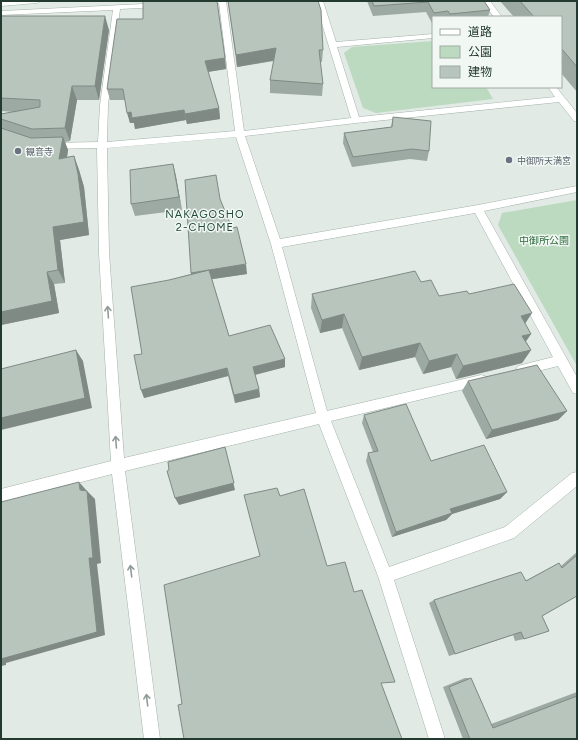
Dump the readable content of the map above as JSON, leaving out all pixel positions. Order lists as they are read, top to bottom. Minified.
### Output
{"districts":["NAKAGOSHO 2-CHOME"],"parks":["中御所公園"],"places":["観音寺","中御所天満宮"],"legend":["道路","公園","建物"]}
